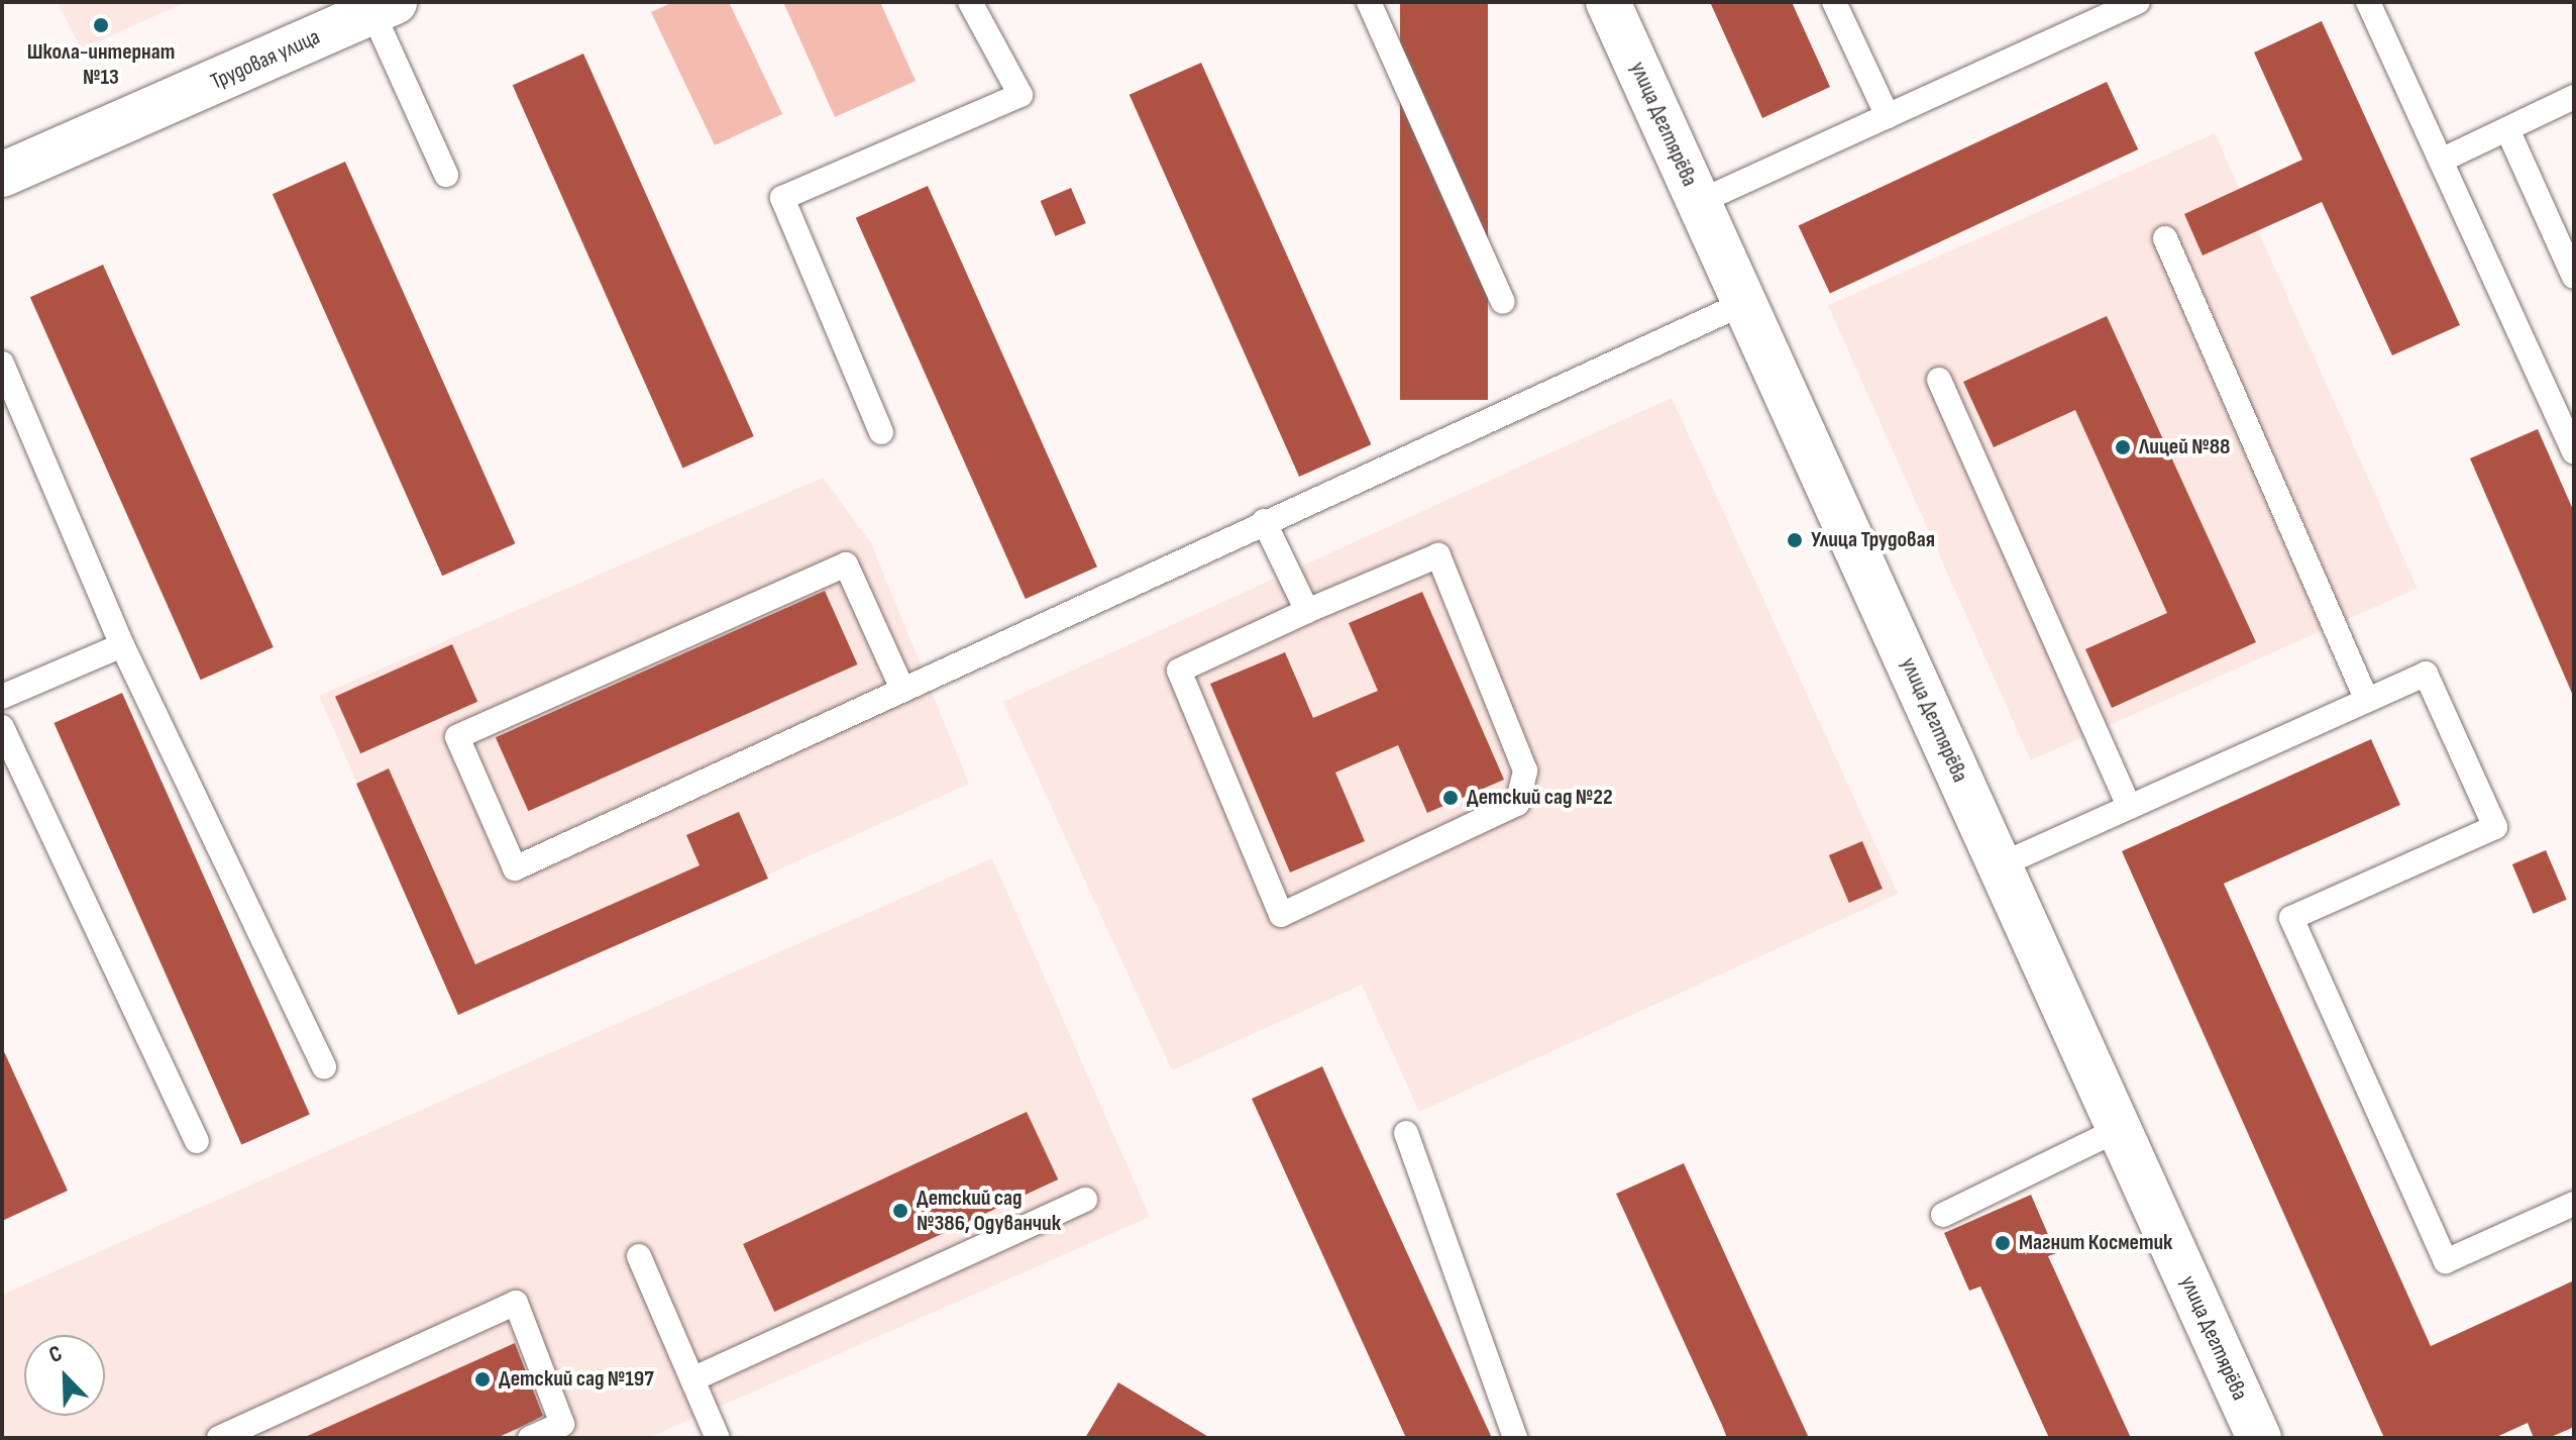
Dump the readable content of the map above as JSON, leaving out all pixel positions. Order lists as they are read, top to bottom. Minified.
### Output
{"streets":{"street":["Трудовая улица","улица Дегтярёва"]},"places":["Школа-интернат №13","Лицей №88","Улица Трудовая","Детский сад №22","Детский сад №386, Одуванчик","Магнит Косметик","Детский сад №197"],"north":"top left"}
